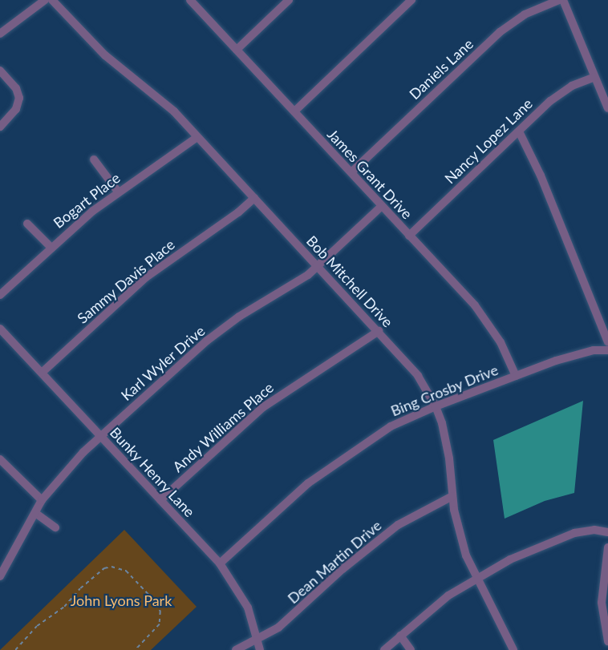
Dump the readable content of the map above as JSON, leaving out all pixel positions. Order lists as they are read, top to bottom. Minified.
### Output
{"streets":{"street":["Daniels Lane","Nancy Lopez Lane","James Grant Drive","Bogart Place","Sammy Davis Place","Bob Mitchell Drive","Karl Wyler Drive","Bing Crosby Drive","Andy Williams Place","Bunky Henry Lane","Dean Martin Drive"]},"crossings":[["Daniels Lane","James Grant Drive"],["Nancy Lopez Lane","James Grant Drive"],["James Grant Drive","Karl Wyler Drive"],["James Grant Drive","Bing Crosby Drive"],["Bogart Place","Bob Mitchell Drive"],["Sammy Davis Place","Bob Mitchell Drive"],["Sammy Davis Place","Bunky Henry Lane"],["Bob Mitchell Drive","Karl Wyler Drive"],["Bob Mitchell Drive","Bing Crosby Drive"],["Bob Mitchell Drive","Andy Williams Place"],["Bob Mitchell Drive","Dean Martin Drive"],["Karl Wyler Drive","Bunky Henry Lane"],["Bing Crosby Drive","Bunky Henry Lane"],["Andy Williams Place","Bunky Henry Lane"],["Bunky Henry Lane","Dean Martin Drive"]],"parks":["John Lyons Park"]}
